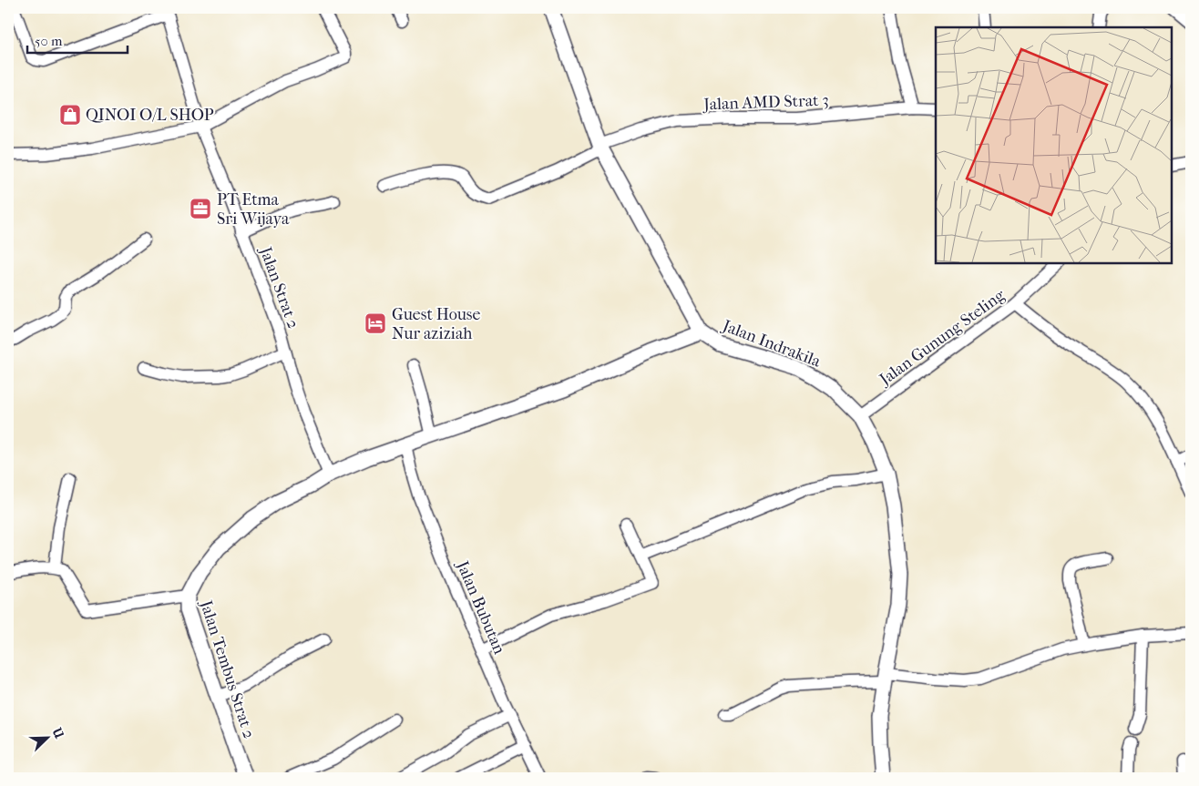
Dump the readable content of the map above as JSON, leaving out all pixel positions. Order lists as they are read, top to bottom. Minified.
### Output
{"streets":{"street":["Jalan AMD Strat 3","Jalan Strat 2","Jalan Gunung Steling","Jalan Indrakila","Jalan Bubutan","Jalan Tembus Strat 2"]},"crossings":[["Jalan AMD Strat 3","Jalan Indrakila"],["Jalan Strat 2","Jalan Tembus Strat 2"],["Jalan Gunung Steling","Jalan Indrakila"],["Jalan Indrakila","Jalan Tembus Strat 2"],["Jalan Bubutan","Jalan Tembus Strat 2"]],"places":{"shop":["QINOI O/L SHOP"],"office":["PT Etma Sri Wijaya"],"hotel":["Guest House Nur aziziah"]},"scale_bar":"50 m","north":"top right"}
